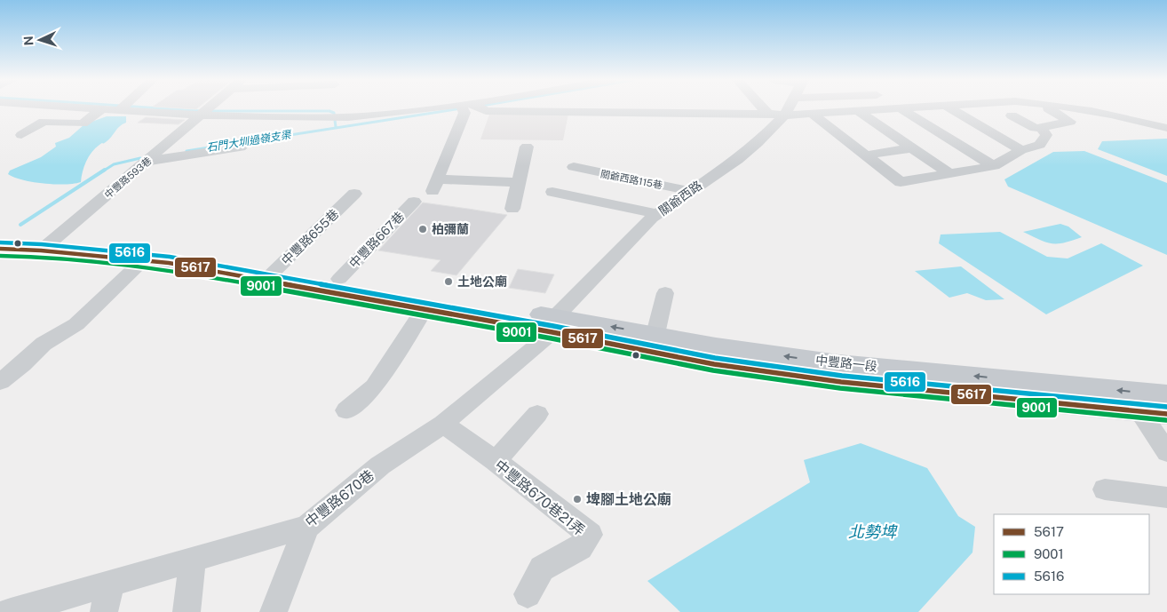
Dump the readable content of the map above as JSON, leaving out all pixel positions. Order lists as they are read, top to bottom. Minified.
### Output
{"streets":{"main road":["中豐路一段"],"street":["中豐路593巷","關爺西路115巷","關爺西路","中豐路655巷","中豐路667巷","中豐路670巷21弄","中豐路670巷"]},"crossings":[["關爺西路115巷","關爺西路"],["關爺西路","中豐路一段"],["關爺西路","中豐路670巷"],["中豐路一段","中豐路670巷"],["中豐路670巷21弄","中豐路670巷"]],"water":["石門大圳過嶺支渠","北勢埤"],"places":["柏彌蘭","土地公廟","埤腳土地公廟"],"lines":["transit line 5616","transit line 5617","transit line 9001"],"legend":["5617","9001","5616"],"north":"left"}
